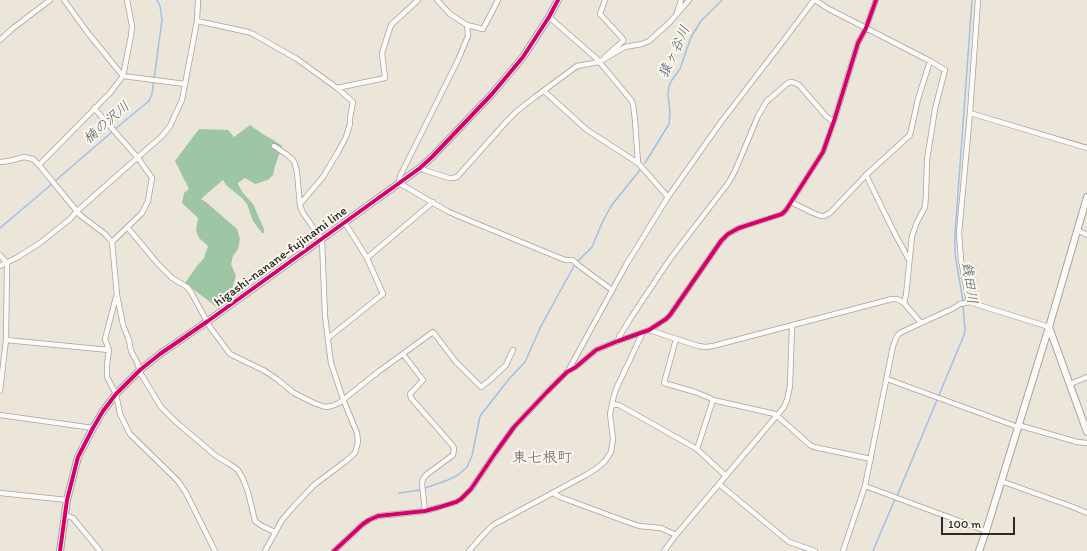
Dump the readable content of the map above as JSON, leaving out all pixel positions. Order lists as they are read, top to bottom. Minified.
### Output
{"streets":{"main road":["higashi-nanane-fujinami line"]},"districts":["東七根町"],"water":["猿ヶ谷川","楠の沢川","銭田川"],"scale_bar":"100 m"}
